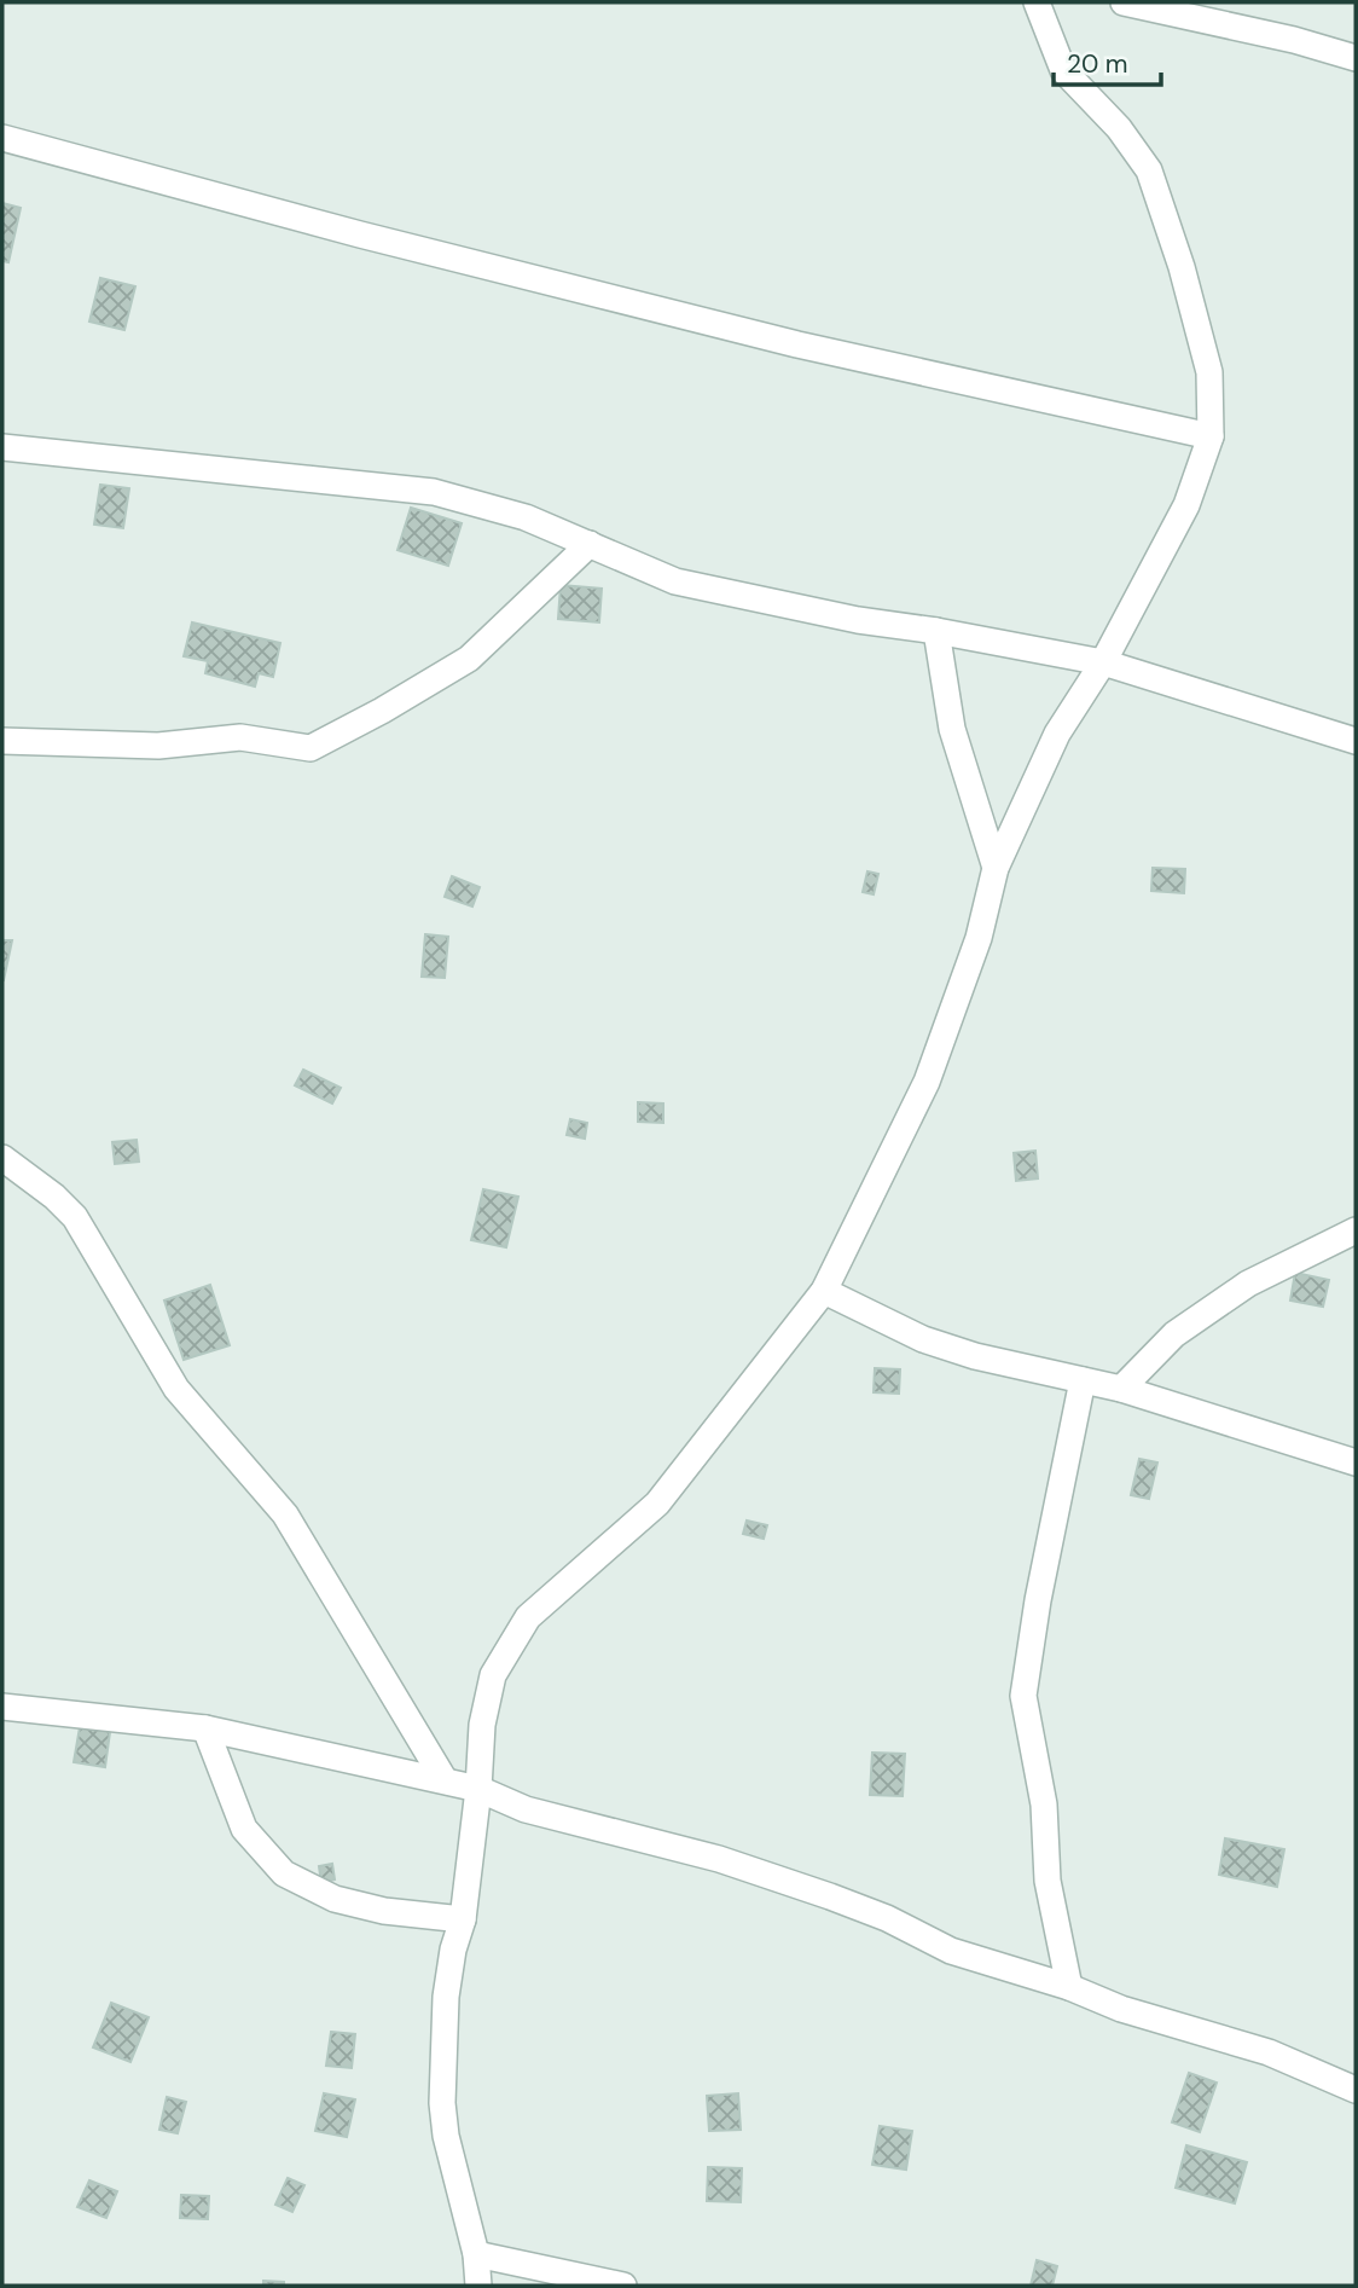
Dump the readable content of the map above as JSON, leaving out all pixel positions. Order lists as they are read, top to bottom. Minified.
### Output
{"scale_bar":"20 m"}
